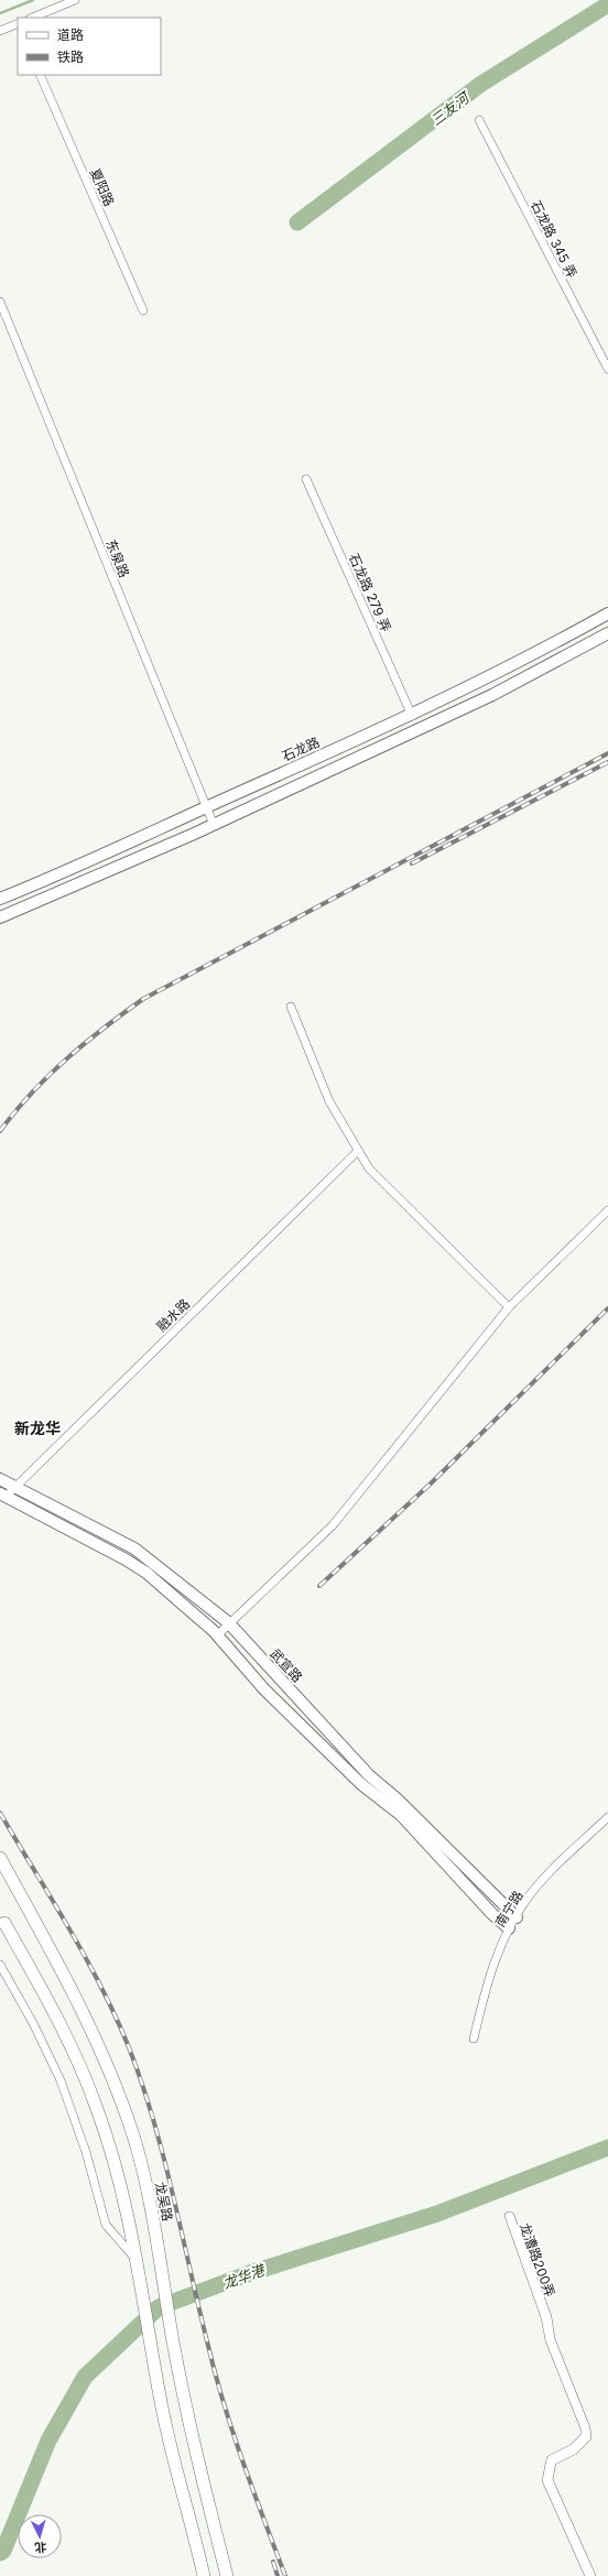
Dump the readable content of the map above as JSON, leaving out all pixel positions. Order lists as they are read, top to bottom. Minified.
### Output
{"streets":{"main road":["龙吴路"],"street":["夏阳路","石龙路 345 弄","东泉路","石龙路 279 弄","石龙路","融水路","武宣路","南宁路","龙漕路200弄"]},"crossings":[["东泉路","石龙路"],["石龙路 279 弄","石龙路"],["融水路","武宣路"],["武宣路","南宁路"]],"districts":["新龙华"],"water":["三友河","龙华港"],"legend":["道路","铁路"],"north":"bottom"}
